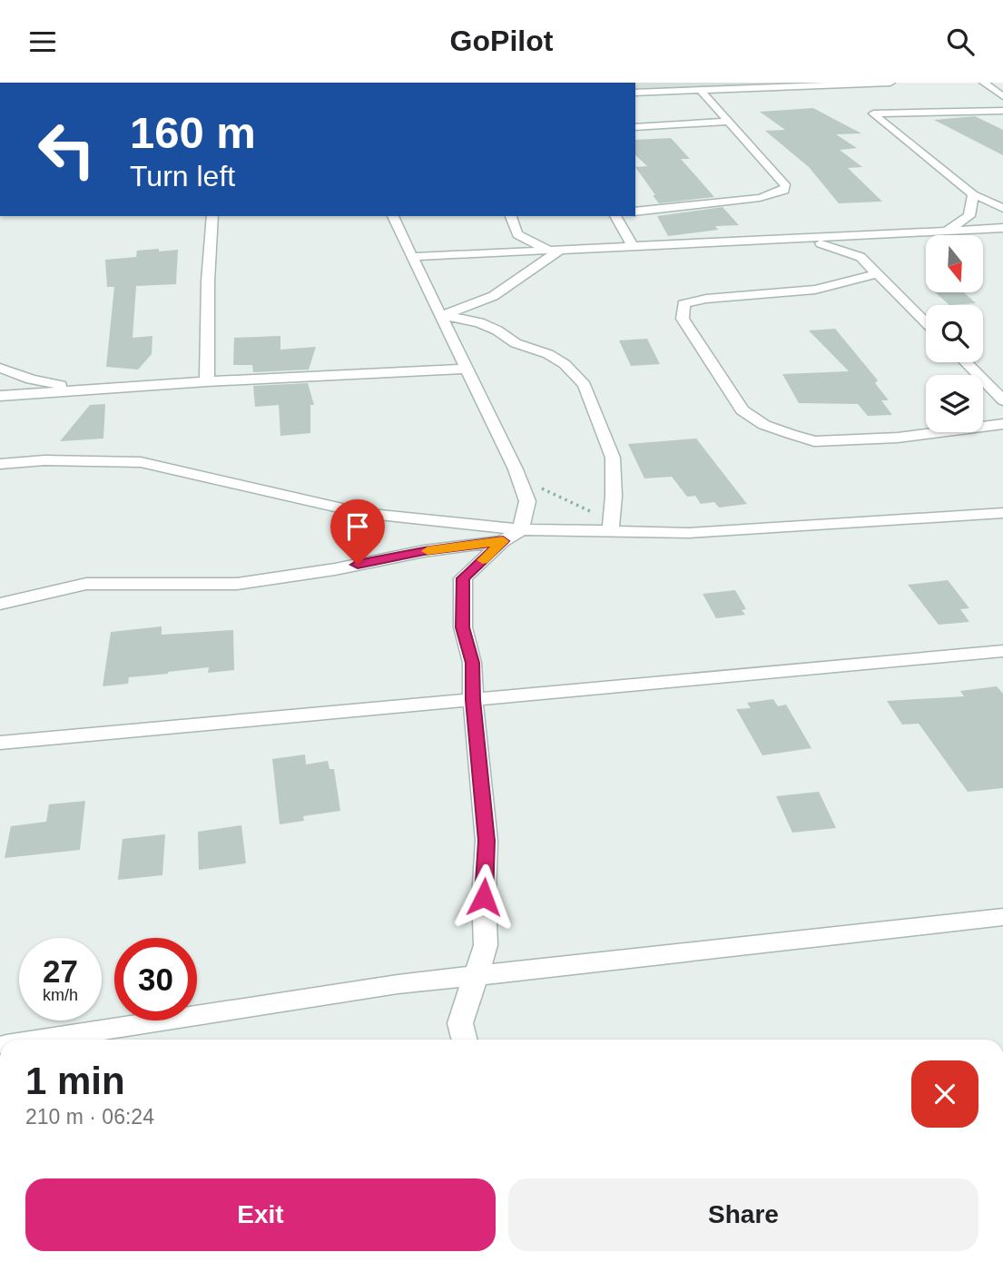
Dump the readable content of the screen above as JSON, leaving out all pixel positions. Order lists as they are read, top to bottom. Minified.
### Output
{"north":"bottom","page":{"header":"GoPilot","turn":["160 m","Turn left"],"speed":"27 km/h","limit":"30","heading":["1 min","210 m · 06:24"],"buttons":["Exit","Share"]}}
